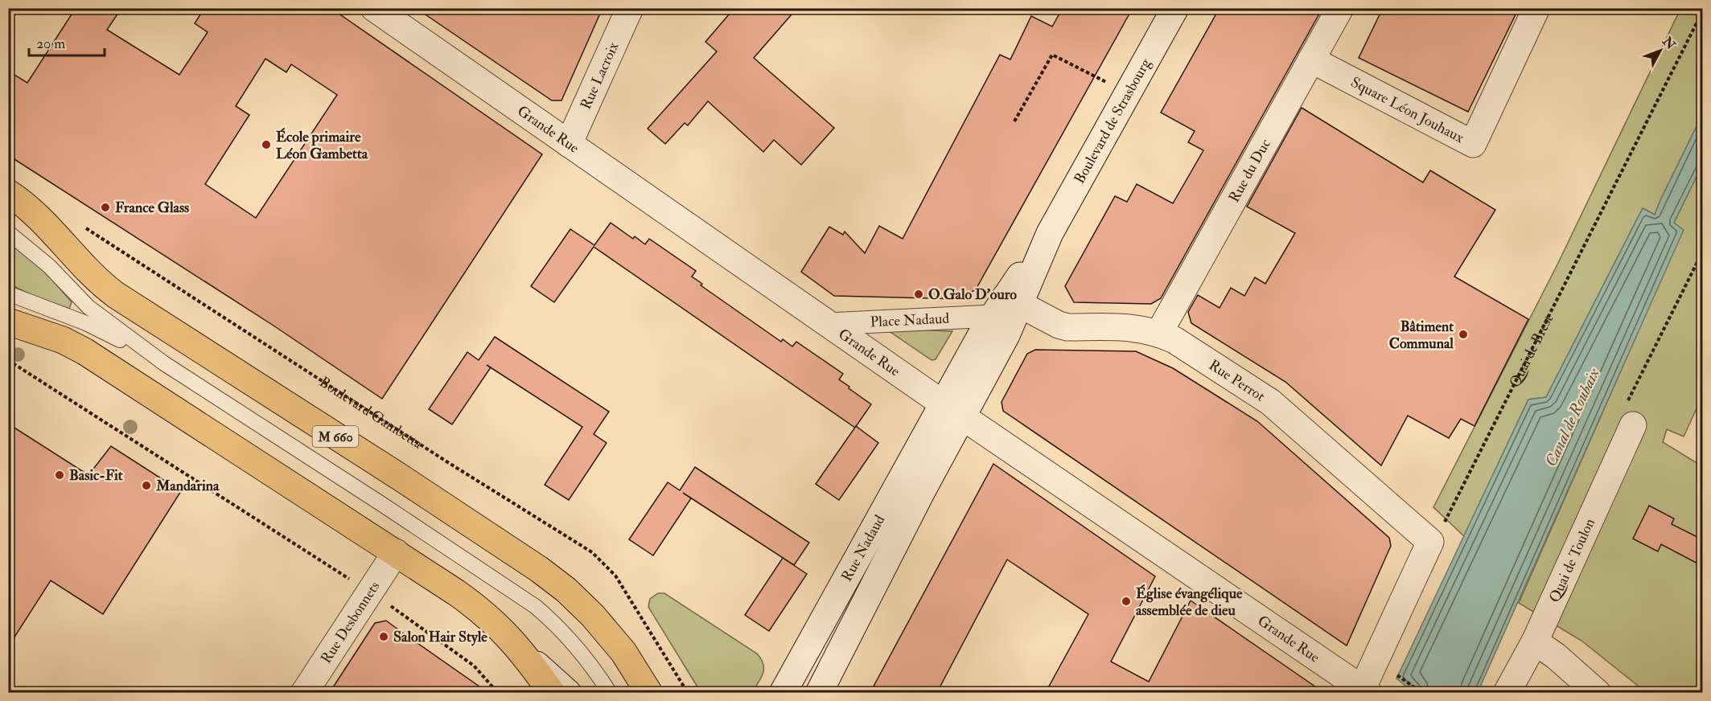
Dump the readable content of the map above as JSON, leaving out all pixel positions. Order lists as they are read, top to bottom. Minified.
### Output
{"streets":{"main road":["M 660"],"street":["Rue Lacroix","Square Léon Jouhaux","Boulevard de Strasbourg","Grande Rue","Rue du Duc","Place Nadaud","Rue Perrot","Rue Nadaud","Quai de Toulon","Rue Desbonnets"],"path":["Quai de Brest","Boulevard Gambetta"]},"crossings":[["Rue Lacroix","Grande Rue"],["Square Léon Jouhaux","Rue du Duc"],["Boulevard de Strasbourg","Grande Rue"],["Boulevard de Strasbourg","Place Nadaud"],["Boulevard de Strasbourg","Rue Perrot"],["Boulevard de Strasbourg","Rue Nadaud"],["Grande Rue","Place Nadaud"],["Grande Rue","Rue Nadaud"],["Rue du Duc","Rue Perrot"],["Place Nadaud","Rue Perrot"],["Quai de Brest","Rue Perrot"]],"water":["Canal de Roubaix"],"places":["École primaire Léon Gambetta","France Glass","O Galo D'ouro","Bâtiment Communal","Basic-Fit","Mandarina","Église évangélique assemblée de dieu","Salon Hair Style"],"scale_bar":"20 m","north":"top right"}
